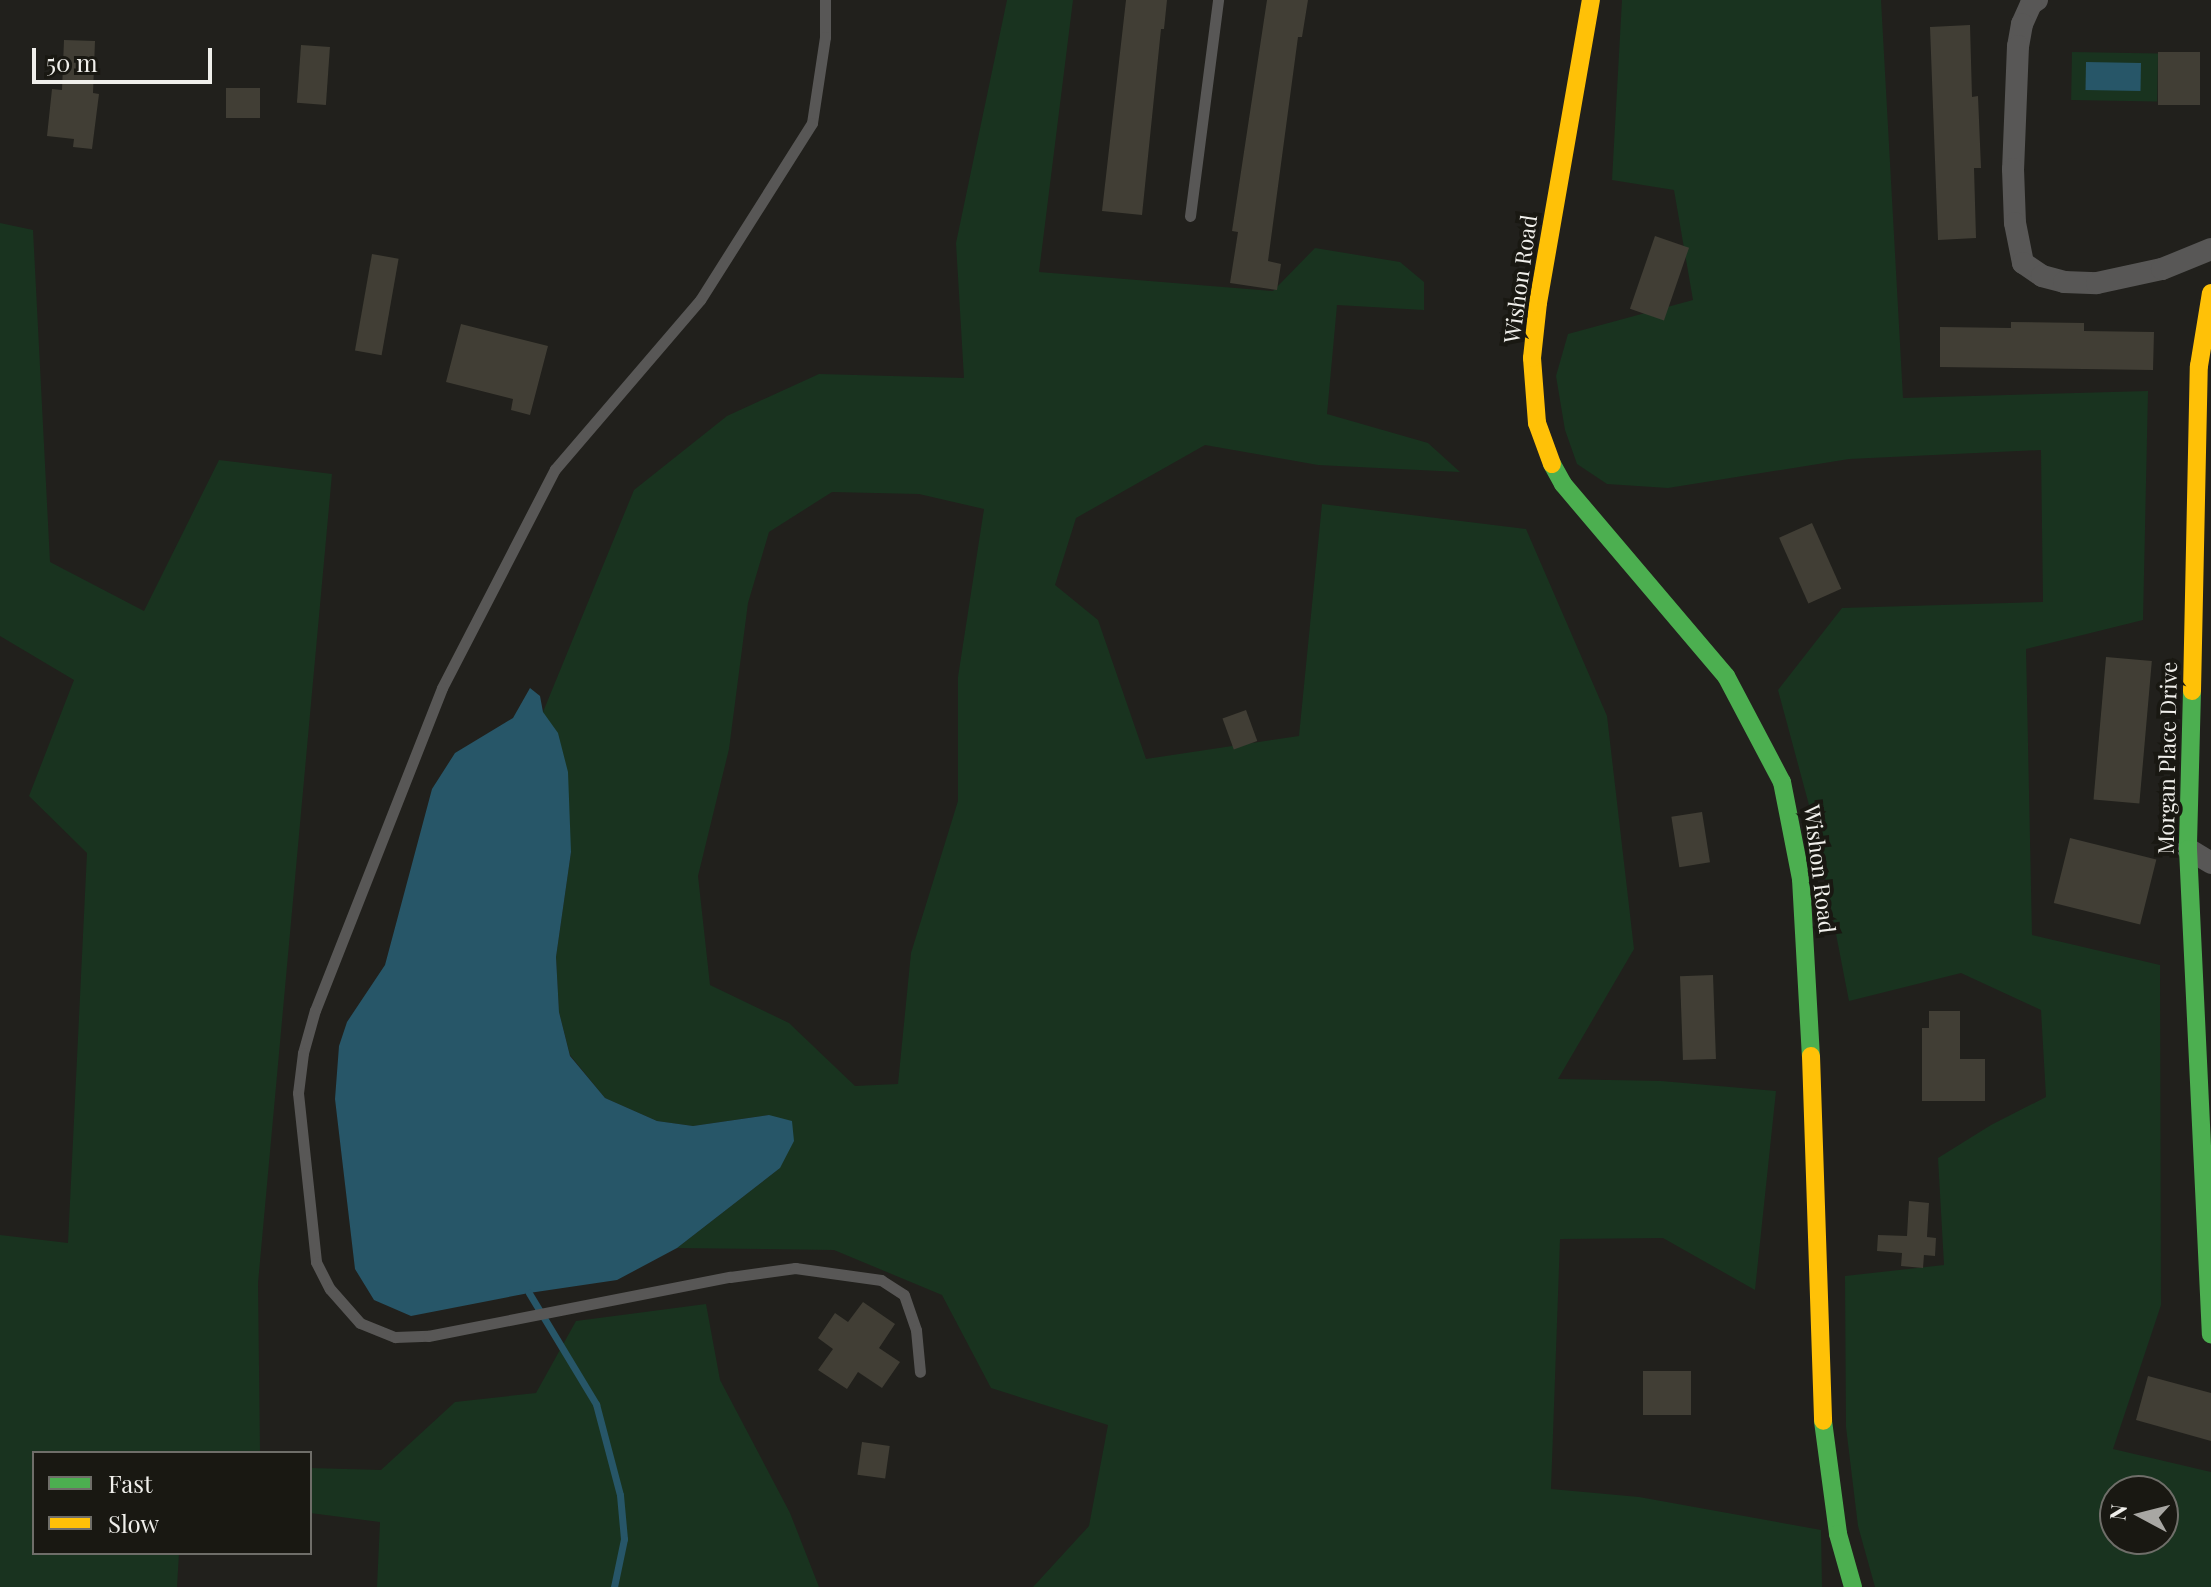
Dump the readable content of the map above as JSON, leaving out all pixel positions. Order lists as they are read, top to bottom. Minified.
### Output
{"streets":{"street":["Wishon Road","Morgan Place Drive"]},"legend":["Fast","Slow"],"scale_bar":"50 m","north":"left"}
